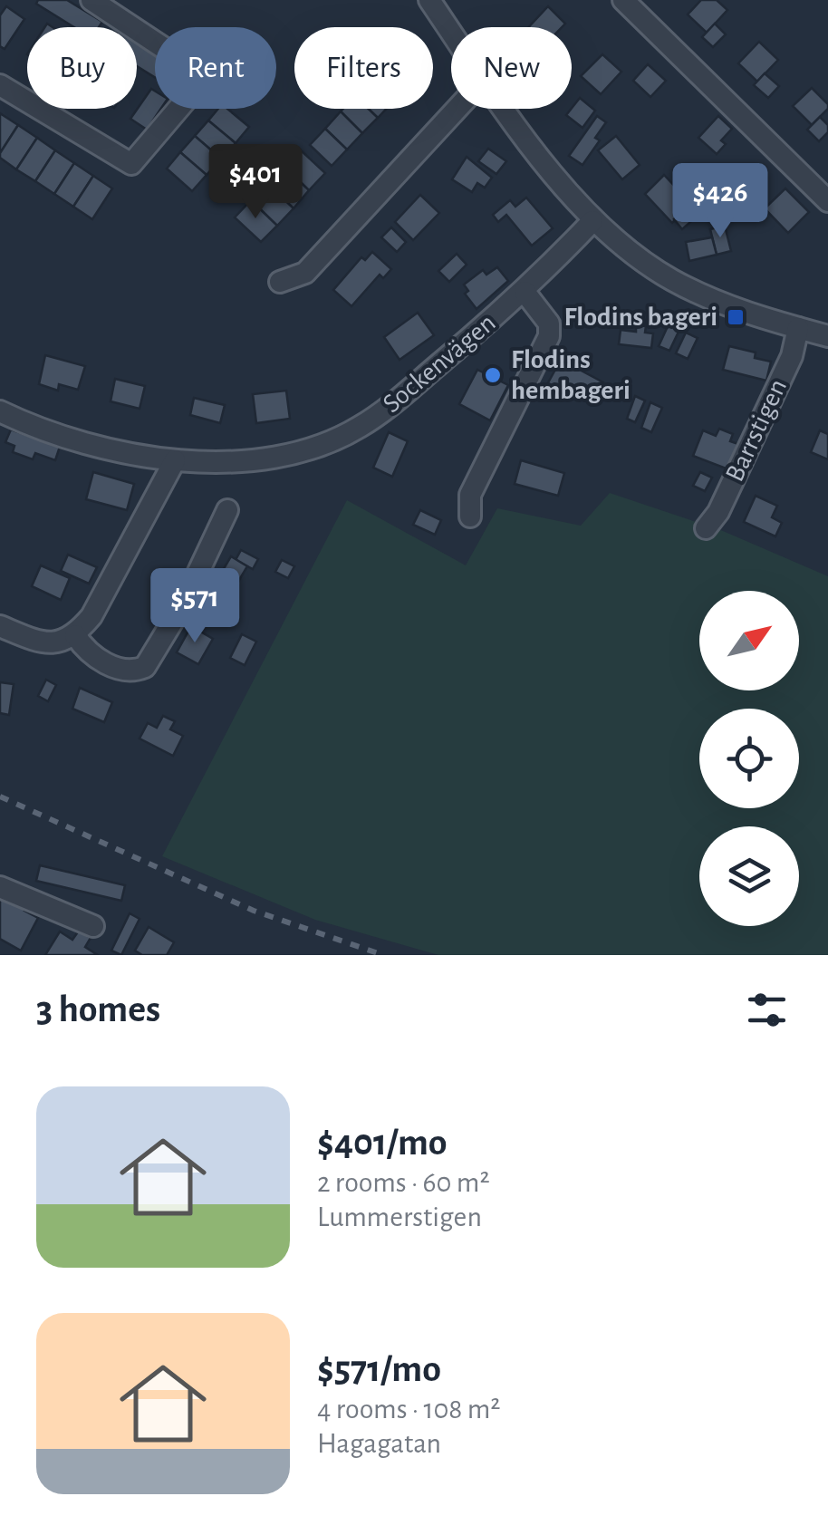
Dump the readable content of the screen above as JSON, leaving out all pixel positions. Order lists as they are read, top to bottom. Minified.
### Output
{"streets":{"street":["Sockenvägen","Barrstigen"]},"places":{"transit":["Flodins bageri"],"other":["Flodins hembageri"]},"north":"top right","page":{"chip":["Buy","Rent","Filters","New"],"price":["$401","$426","$571"],"heading":"3 homes","list":[{"name":"$401/mo","note":"2 rooms · 60 m² · Lummerstigen"},{"name":"$571/mo","note":"4 rooms · 108 m² · Hagagatan"}]}}
